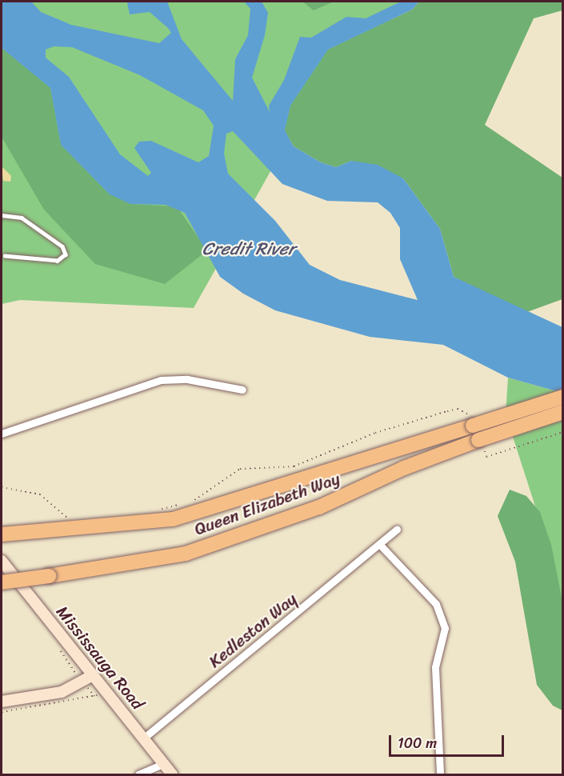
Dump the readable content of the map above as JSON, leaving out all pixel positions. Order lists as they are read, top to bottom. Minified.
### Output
{"streets":{"highway":["Queen Elizabeth Way"],"main road":["Mississauga Road"],"street":["Kedleston Way"]},"crossings":[["Kedleston Way","Mississauga Road"]],"water":["Credit River"],"scale_bar":"100 m"}
